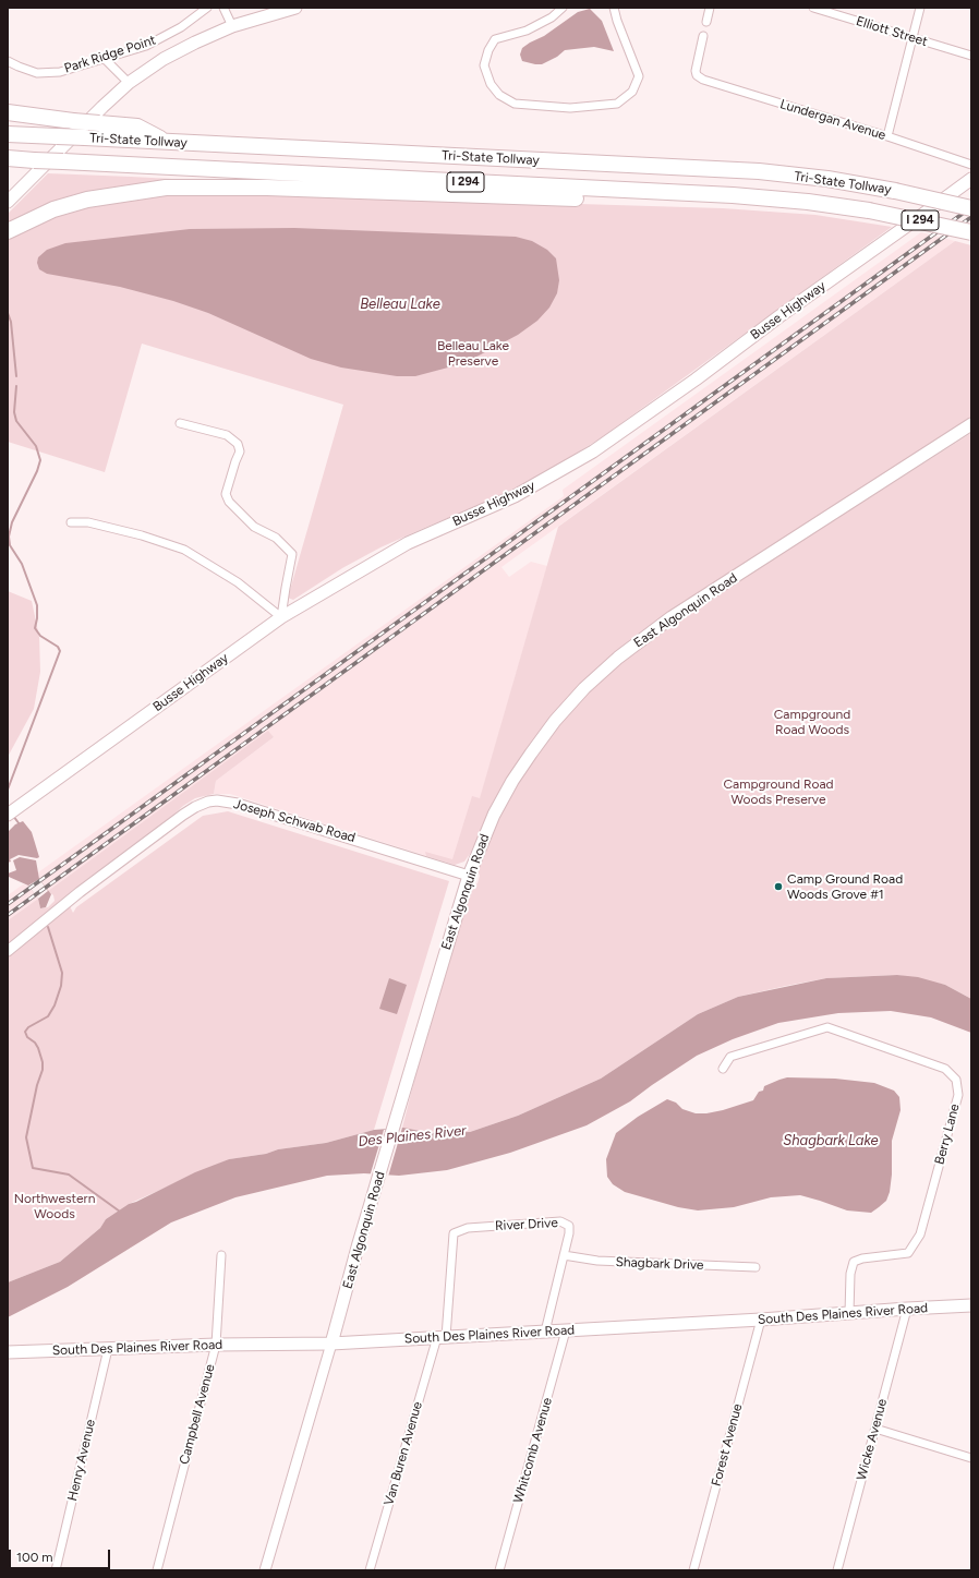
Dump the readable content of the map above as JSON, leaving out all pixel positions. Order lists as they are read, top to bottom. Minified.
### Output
{"streets":{"highway":["Tri-State Tollway","I 294"],"main road":["Busse Highway","East Algonquin Road","South Des Plaines River Road"],"street":["Elliott Street","Park Ridge Point","Lundergan Avenue","Joseph Schwab Road","Berry Lane","River Drive","Shagbark Drive","Campbell Avenue","Wicke Avenue","Forest Avenue","Whitcomb Avenue","Van Buren Avenue","Henry Avenue"]},"crossings":[["East Algonquin Road","Joseph Schwab Road"],["East Algonquin Road","South Des Plaines River Road"],["Berry Lane","South Des Plaines River Road"],["River Drive","Shagbark Drive"],["River Drive","South Des Plaines River Road"],["River Drive","Van Buren Avenue"],["South Des Plaines River Road","Campbell Avenue"],["South Des Plaines River Road","Wicke Avenue"],["South Des Plaines River Road","Forest Avenue"],["South Des Plaines River Road","Whitcomb Avenue"],["South Des Plaines River Road","Van Buren Avenue"],["South Des Plaines River Road","Henry Avenue"]],"water":["Belleau Lake","Des Plaines River","Shagbark Lake"],"parks":["Belleau Lake Preserve","Campground Road Woods","Campground Road Woods Preserve","Northwestern Woods"],"places":["Camp Ground Road Woods Grove #1"],"scale_bar":"100 m"}
